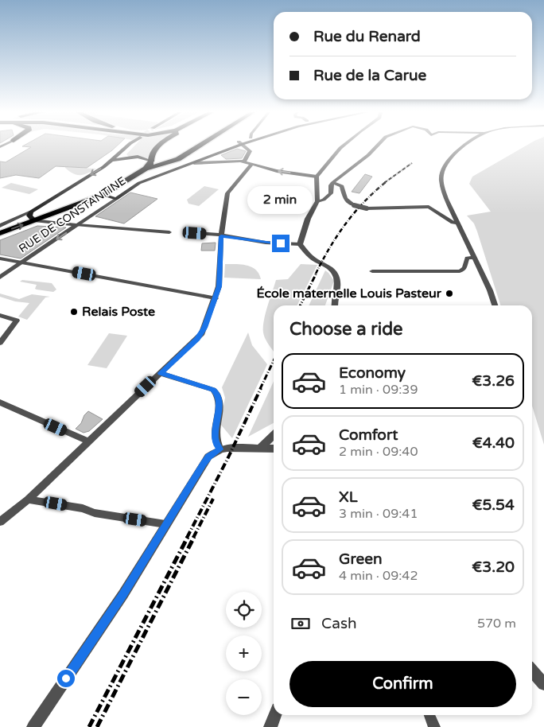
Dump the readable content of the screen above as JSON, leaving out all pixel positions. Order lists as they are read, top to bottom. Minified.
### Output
{"streets":{"main road":["RUE DE CONSTANTINE"]},"places":["École maternelle Louis Pasteur","Relais Poste"],"page":{"banner":["Rue du Renard","Rue de la Carue"],"bubble":"2 min","heading":"Choose a ride","list":[{"name":"Economy","note":"1 min · 09:39","value":"€3.26"},{"name":"Comfort","note":"2 min · 09:40","value":"€4.40"},{"name":"XL","note":"3 min · 09:41","value":"€5.54"},{"name":"Green","note":"4 min · 09:42","value":"€3.20"}],"map_buttons":["+","−"],"pay":["Cash","570 m"],"buttons":"Confirm"}}
